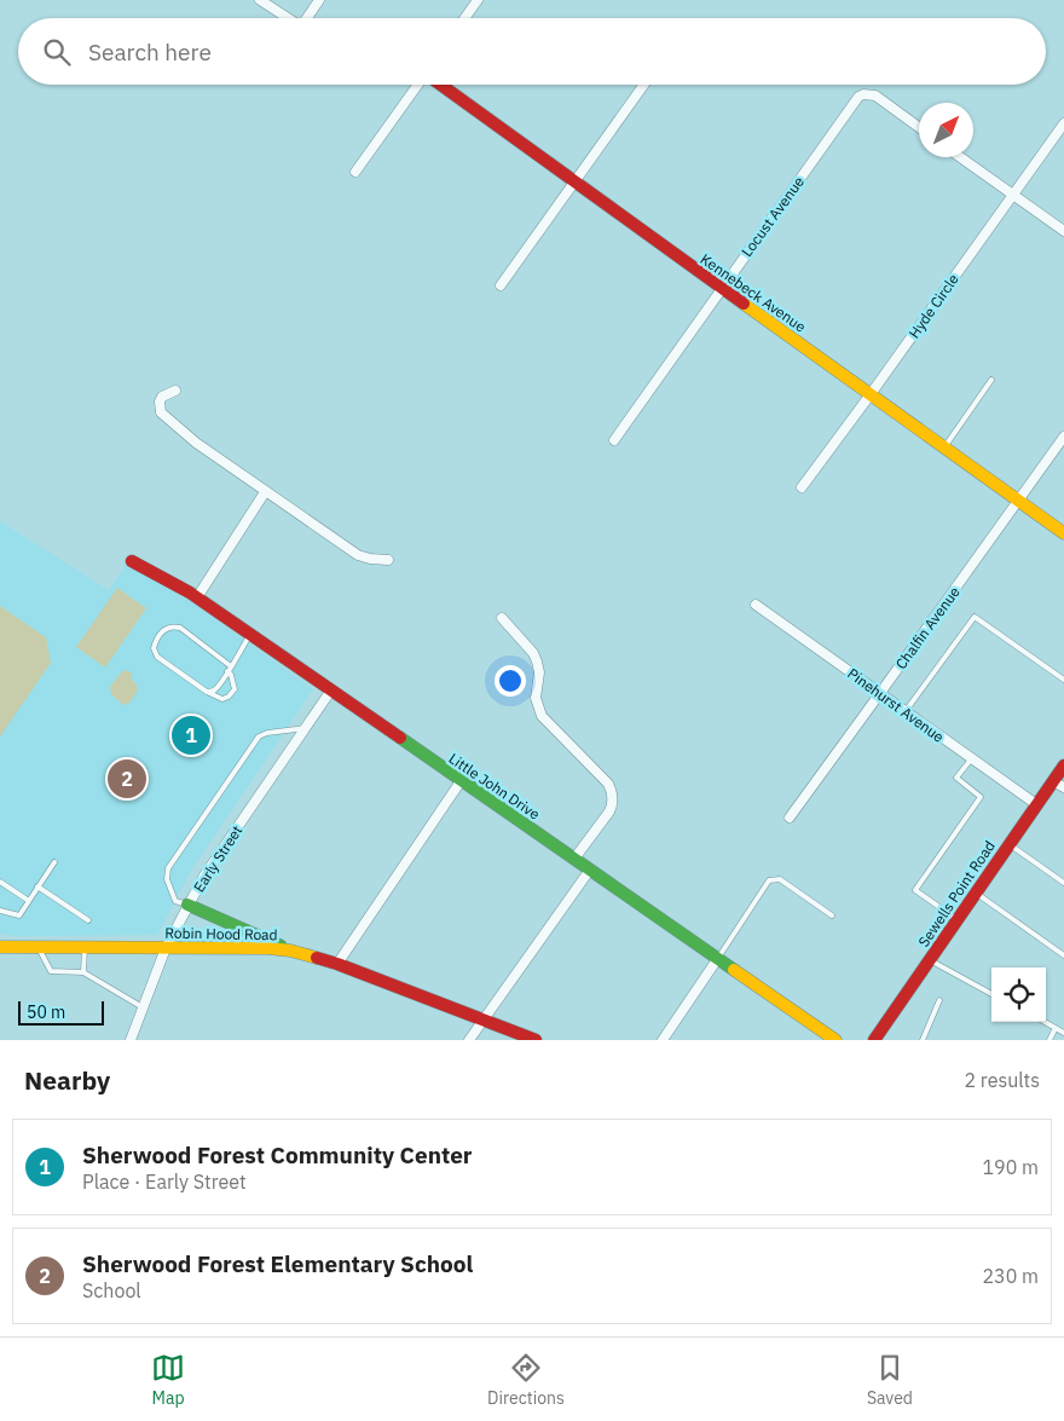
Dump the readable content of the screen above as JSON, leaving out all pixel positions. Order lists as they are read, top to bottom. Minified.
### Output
{"streets":{"street":["Locust Avenue","Kennebeck Avenue","Hyde Circle","Chalfin Avenue","Pinehurst Avenue","Little John Drive","Early Street","Sewells Point Road","Robin Hood Road"]},"crossings":[["Locust Avenue","Kennebeck Avenue"],["Kennebeck Avenue","Hyde Circle"],["Kennebeck Avenue","Chalfin Avenue"],["Chalfin Avenue","Pinehurst Avenue"],["Pinehurst Avenue","Sewells Point Road"],["Little John Drive","Early Street"],["Early Street","Robin Hood Road"]],"scale_bar":"50 m","north":"top right","page":{"search":"Search here","pins":["1","2"],"scale":"50 m","heading":["Nearby","2 results"],"list":[{"mark":"1","name":"Sherwood Forest Community Center","note":"Place · Early Street","value":"190 m"},{"mark":"2","name":"Sherwood Forest Elementary School","note":"School","value":"230 m"}],"nav":["Map","Directions","Saved"]}}
